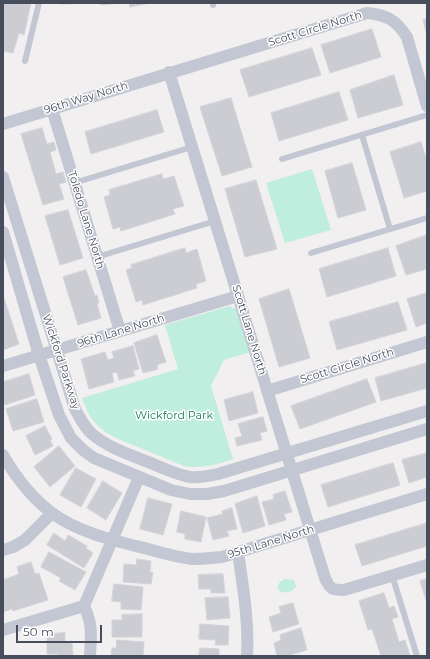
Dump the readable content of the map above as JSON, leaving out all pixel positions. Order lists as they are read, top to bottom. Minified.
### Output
{"streets":{"street":["Scott Circle North","96th Way North","Toledo Lane North","Scott Lane North","96th Lane North","Wickford Parkway","95th Lane North"]},"crossings":[["Scott Circle North","96th Way North"],["Scott Circle North","Scott Lane North"],["96th Way North","Toledo Lane North"],["96th Way North","Scott Lane North"],["Toledo Lane North","96th Lane North"],["Scott Lane North","96th Lane North"],["Scott Lane North","Wickford Parkway"],["Scott Lane North","95th Lane North"],["96th Lane North","Wickford Parkway"]],"parks":["Wickford Park"],"scale_bar":"50 m"}
